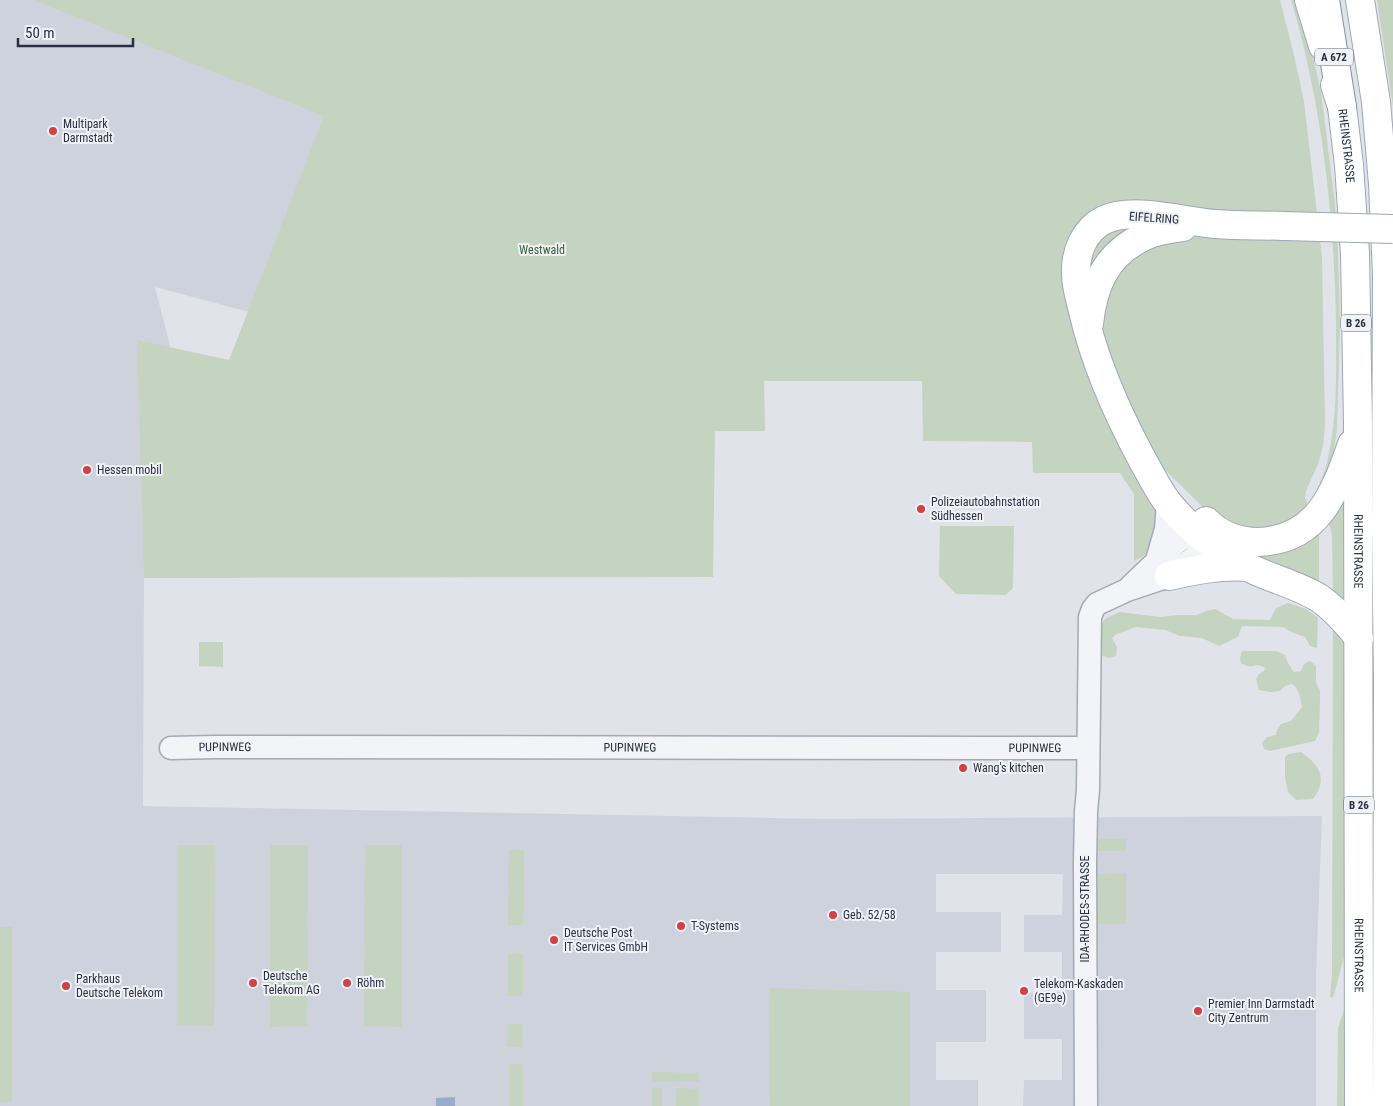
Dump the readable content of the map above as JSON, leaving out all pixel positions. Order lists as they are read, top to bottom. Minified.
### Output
{"streets":{"main road":["A 672","RHEINSTRASSE","EIFELRING","B 26"],"street":["PUPINWEG","IDA-RHODES-STRASSE"]},"crossings":[["A 672","RHEINSTRASSE"],["PUPINWEG","IDA-RHODES-STRASSE"]],"parks":["Westwald"],"places":["Multipark Darmstadt","Hessen mobil","Polizeiautobahnstation Südhessen","Wang's kitchen","Geb. 52/58","T-Systems","Deutsche Post IT Services GmbH","Deutsche Telekom AG","Röhm","Parkhaus Deutsche Telekom","Telekom-Kaskaden (GE9e)","Premier Inn Darmstadt City Zentrum"],"scale_bar":"50 m"}
